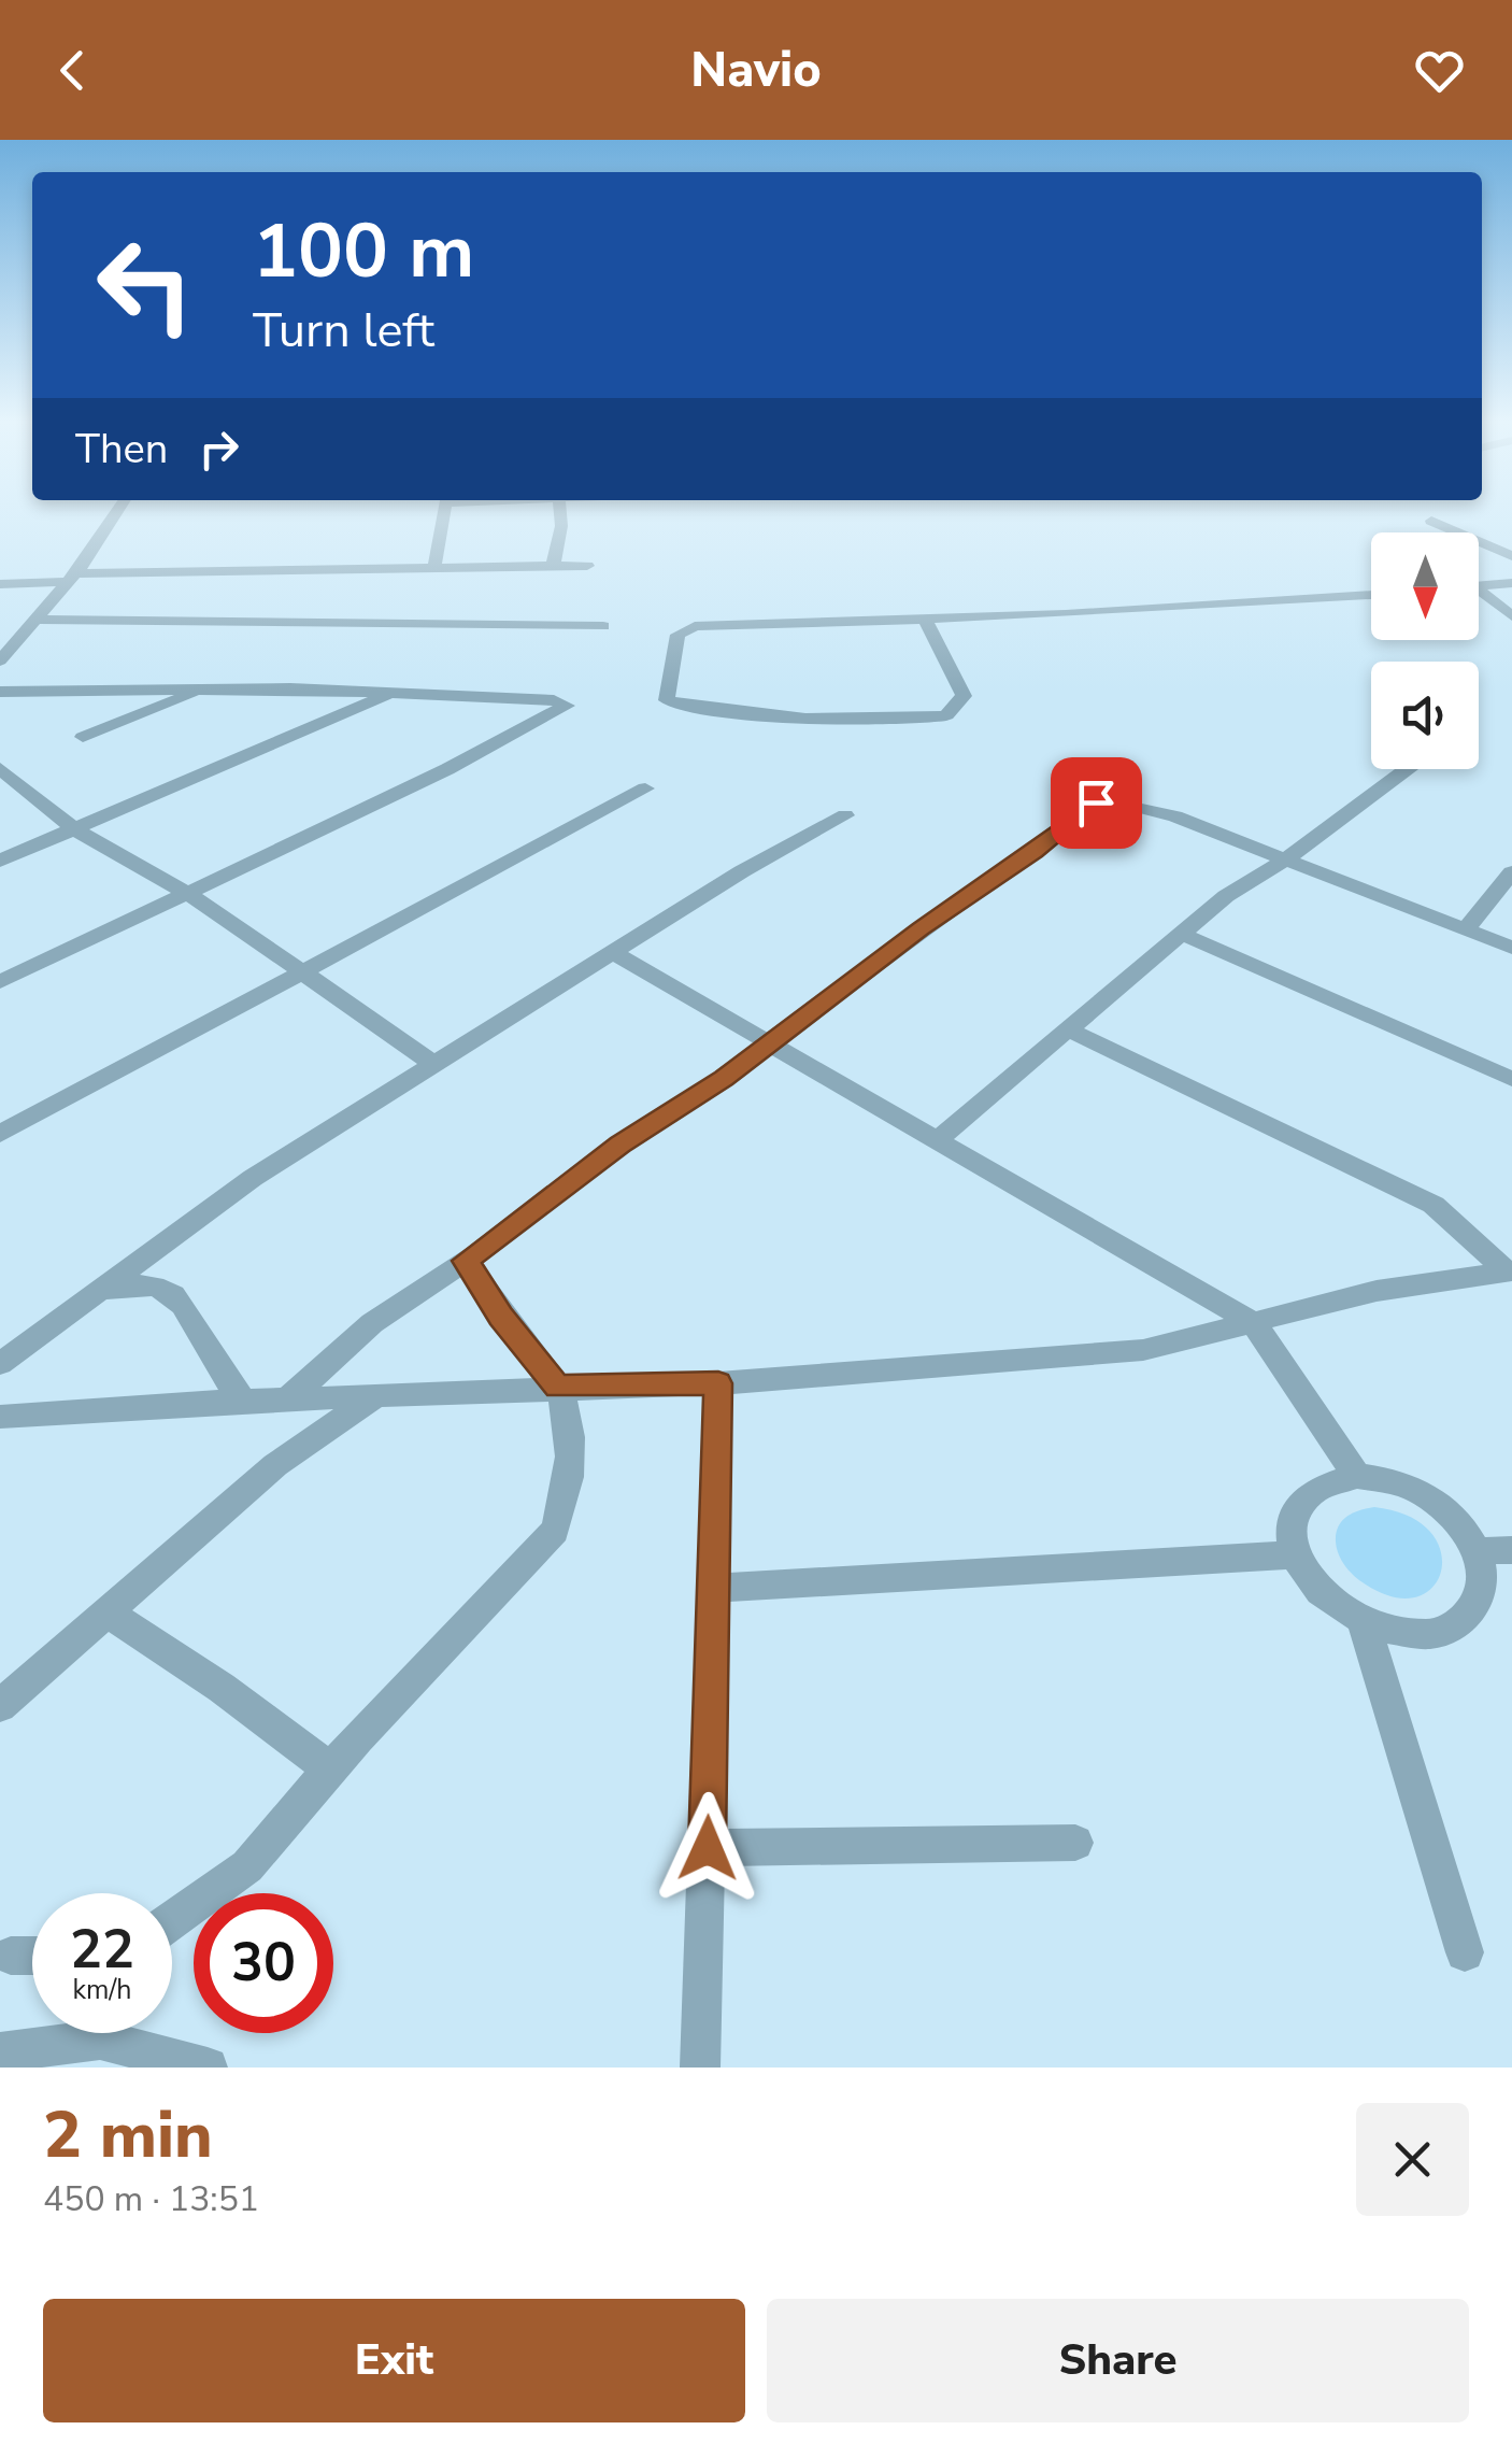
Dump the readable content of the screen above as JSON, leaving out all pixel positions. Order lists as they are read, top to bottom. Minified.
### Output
{"north":"bottom","page":{"header":"Navio","turn":["100 m","Turn left"],"then":"Then","speed":"22 km/h","limit":"30","heading":["2 min","450 m · 13:51"],"buttons":["Exit","Share"]}}
